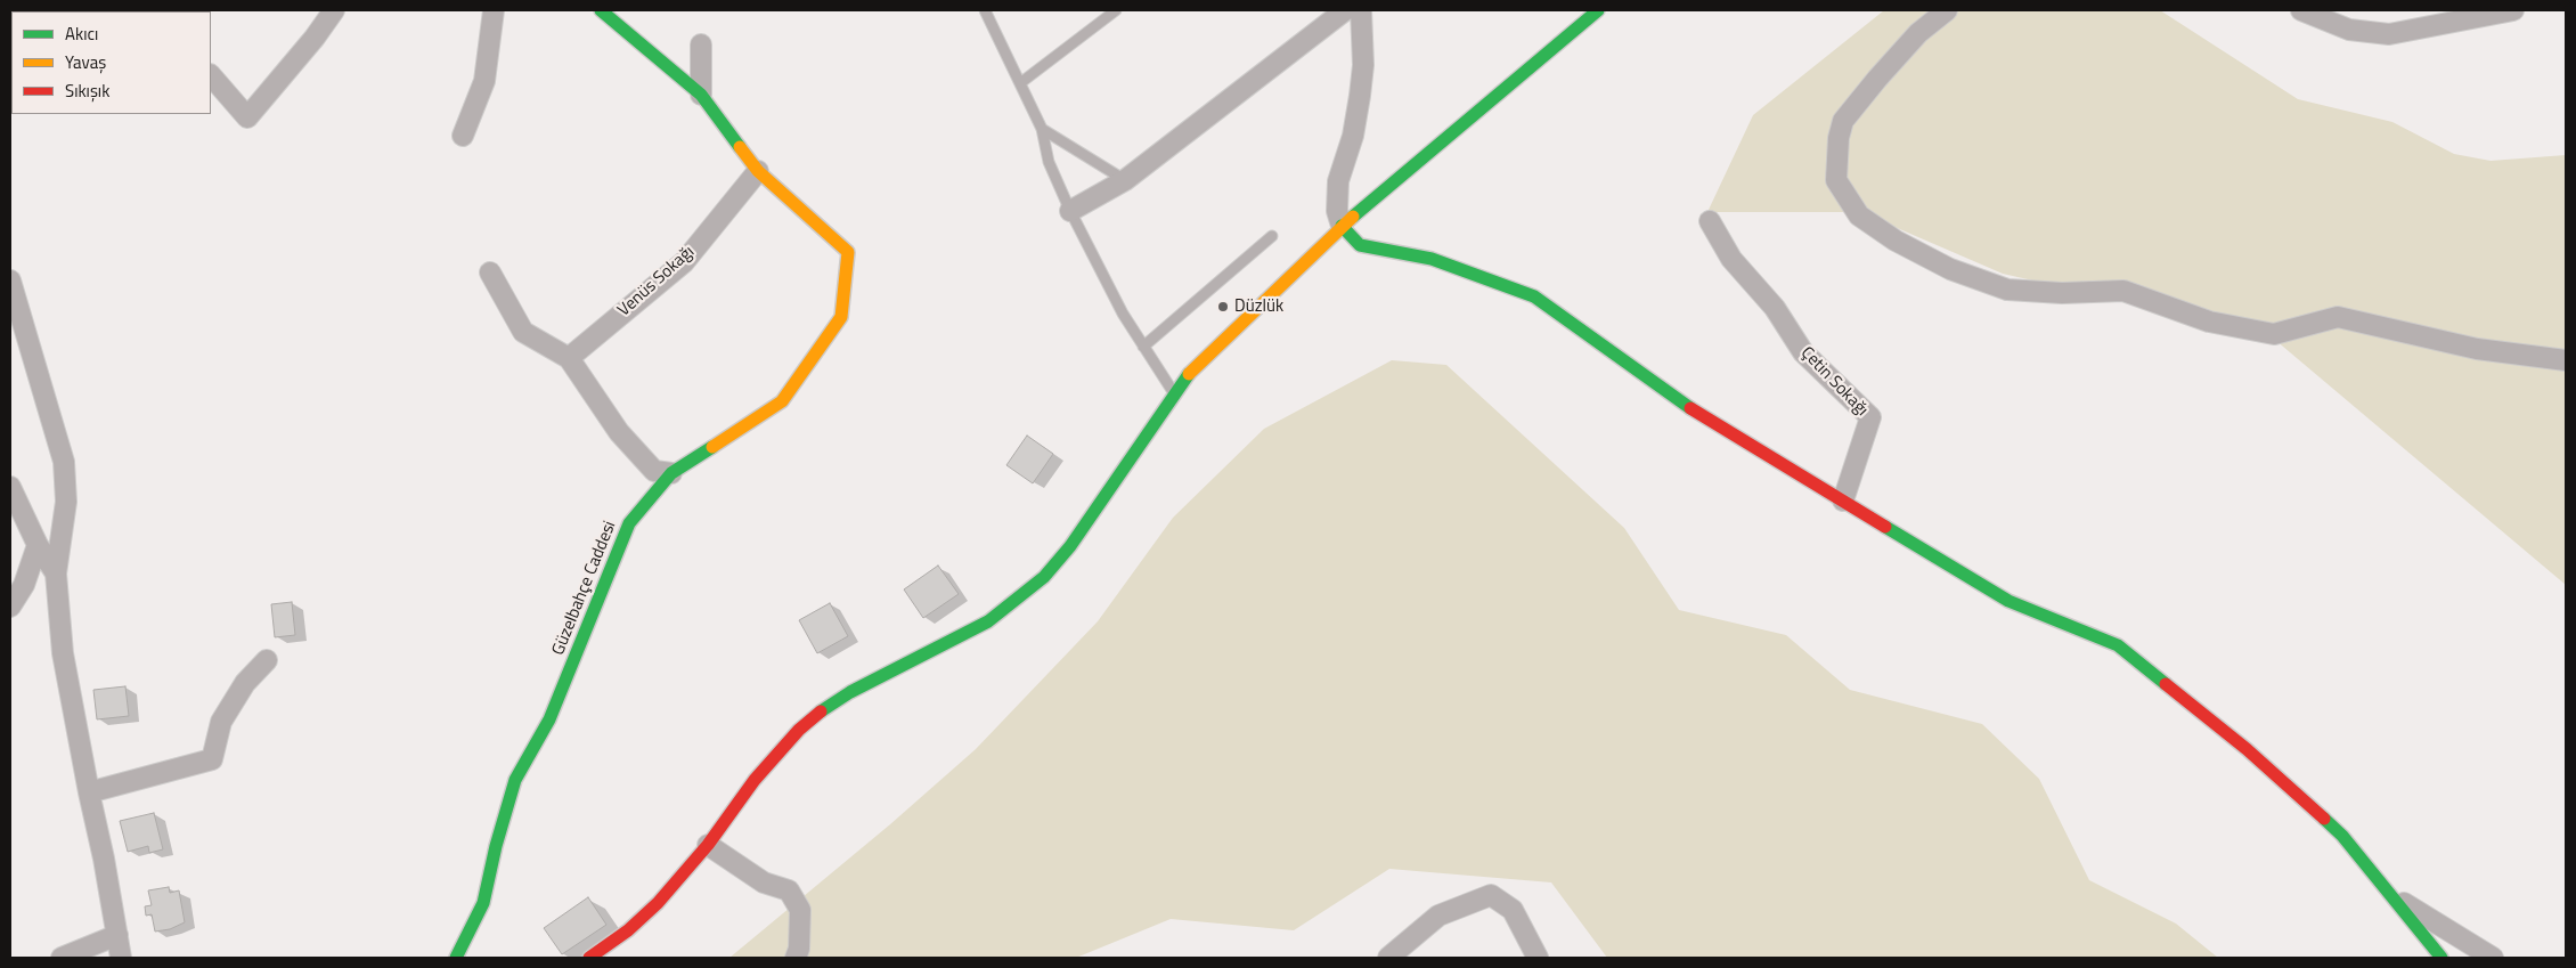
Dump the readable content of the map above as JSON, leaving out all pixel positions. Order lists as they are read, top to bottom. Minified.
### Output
{"streets":{"street":["Venüs Sokağı","Çetin Sokağı","Güzelbahçe Caddesi"]},"crossings":[["Venüs Sokağı","Güzelbahçe Caddesi"]],"places":["Düzlük"],"legend":["Akıcı","Yavaş","Sıkışık"]}
